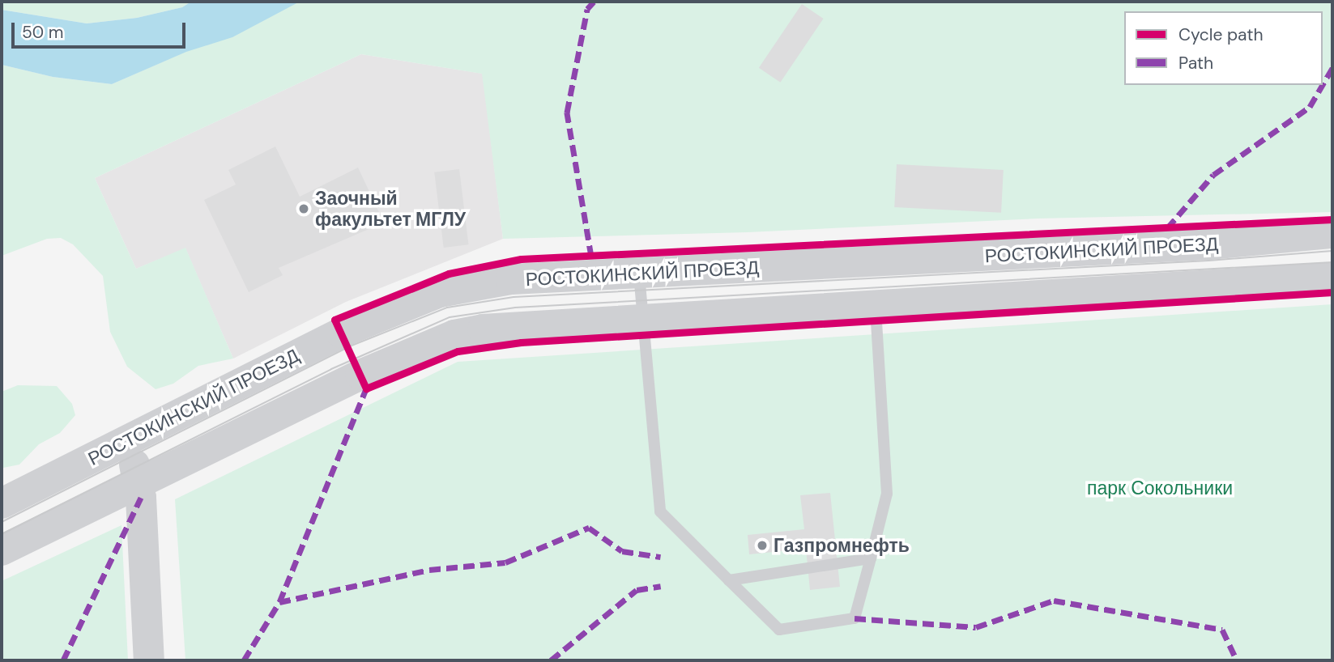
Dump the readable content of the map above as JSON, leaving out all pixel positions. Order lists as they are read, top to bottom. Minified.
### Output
{"streets":{"main road":["РОСТОКИНСКИЙ ПРОЕЗД"]},"parks":["парк Сокольники"],"places":["Заочный факультет МГЛУ","Газпромнефть"],"legend":["Cycle path","Path"],"scale_bar":"50 m"}
